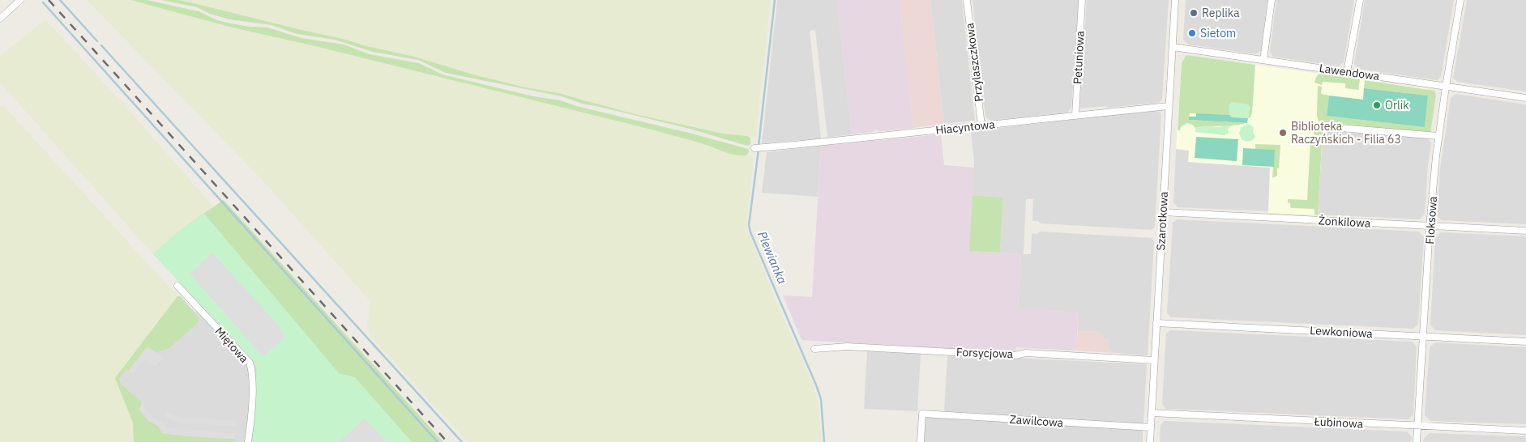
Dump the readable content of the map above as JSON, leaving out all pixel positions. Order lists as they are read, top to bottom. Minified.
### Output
{"streets":{"street":["Petuniowa","Przylaszczkowa","Lawendowa","Hiacyntowa","Floksowa","Szarotkowa","Żonkilowa","Lewkoniowa","Miętowa","Forsycjowa","Zawilcowa","Łubinowa"]},"crossings":[["Petuniowa","Hiacyntowa"],["Przylaszczkowa","Hiacyntowa"],["Lawendowa","Floksowa"],["Lawendowa","Szarotkowa"],["Hiacyntowa","Szarotkowa"],["Floksowa","Żonkilowa"],["Floksowa","Lewkoniowa"],["Floksowa","Łubinowa"],["Szarotkowa","Żonkilowa"],["Szarotkowa","Lewkoniowa"],["Szarotkowa","Forsycjowa"],["Szarotkowa","Zawilcowa"],["Szarotkowa","Łubinowa"]],"water":["Plewianka"],"places":["Replika","Sietom","Orlik","Biblioteka Raczyńskich - Filia 63"]}
